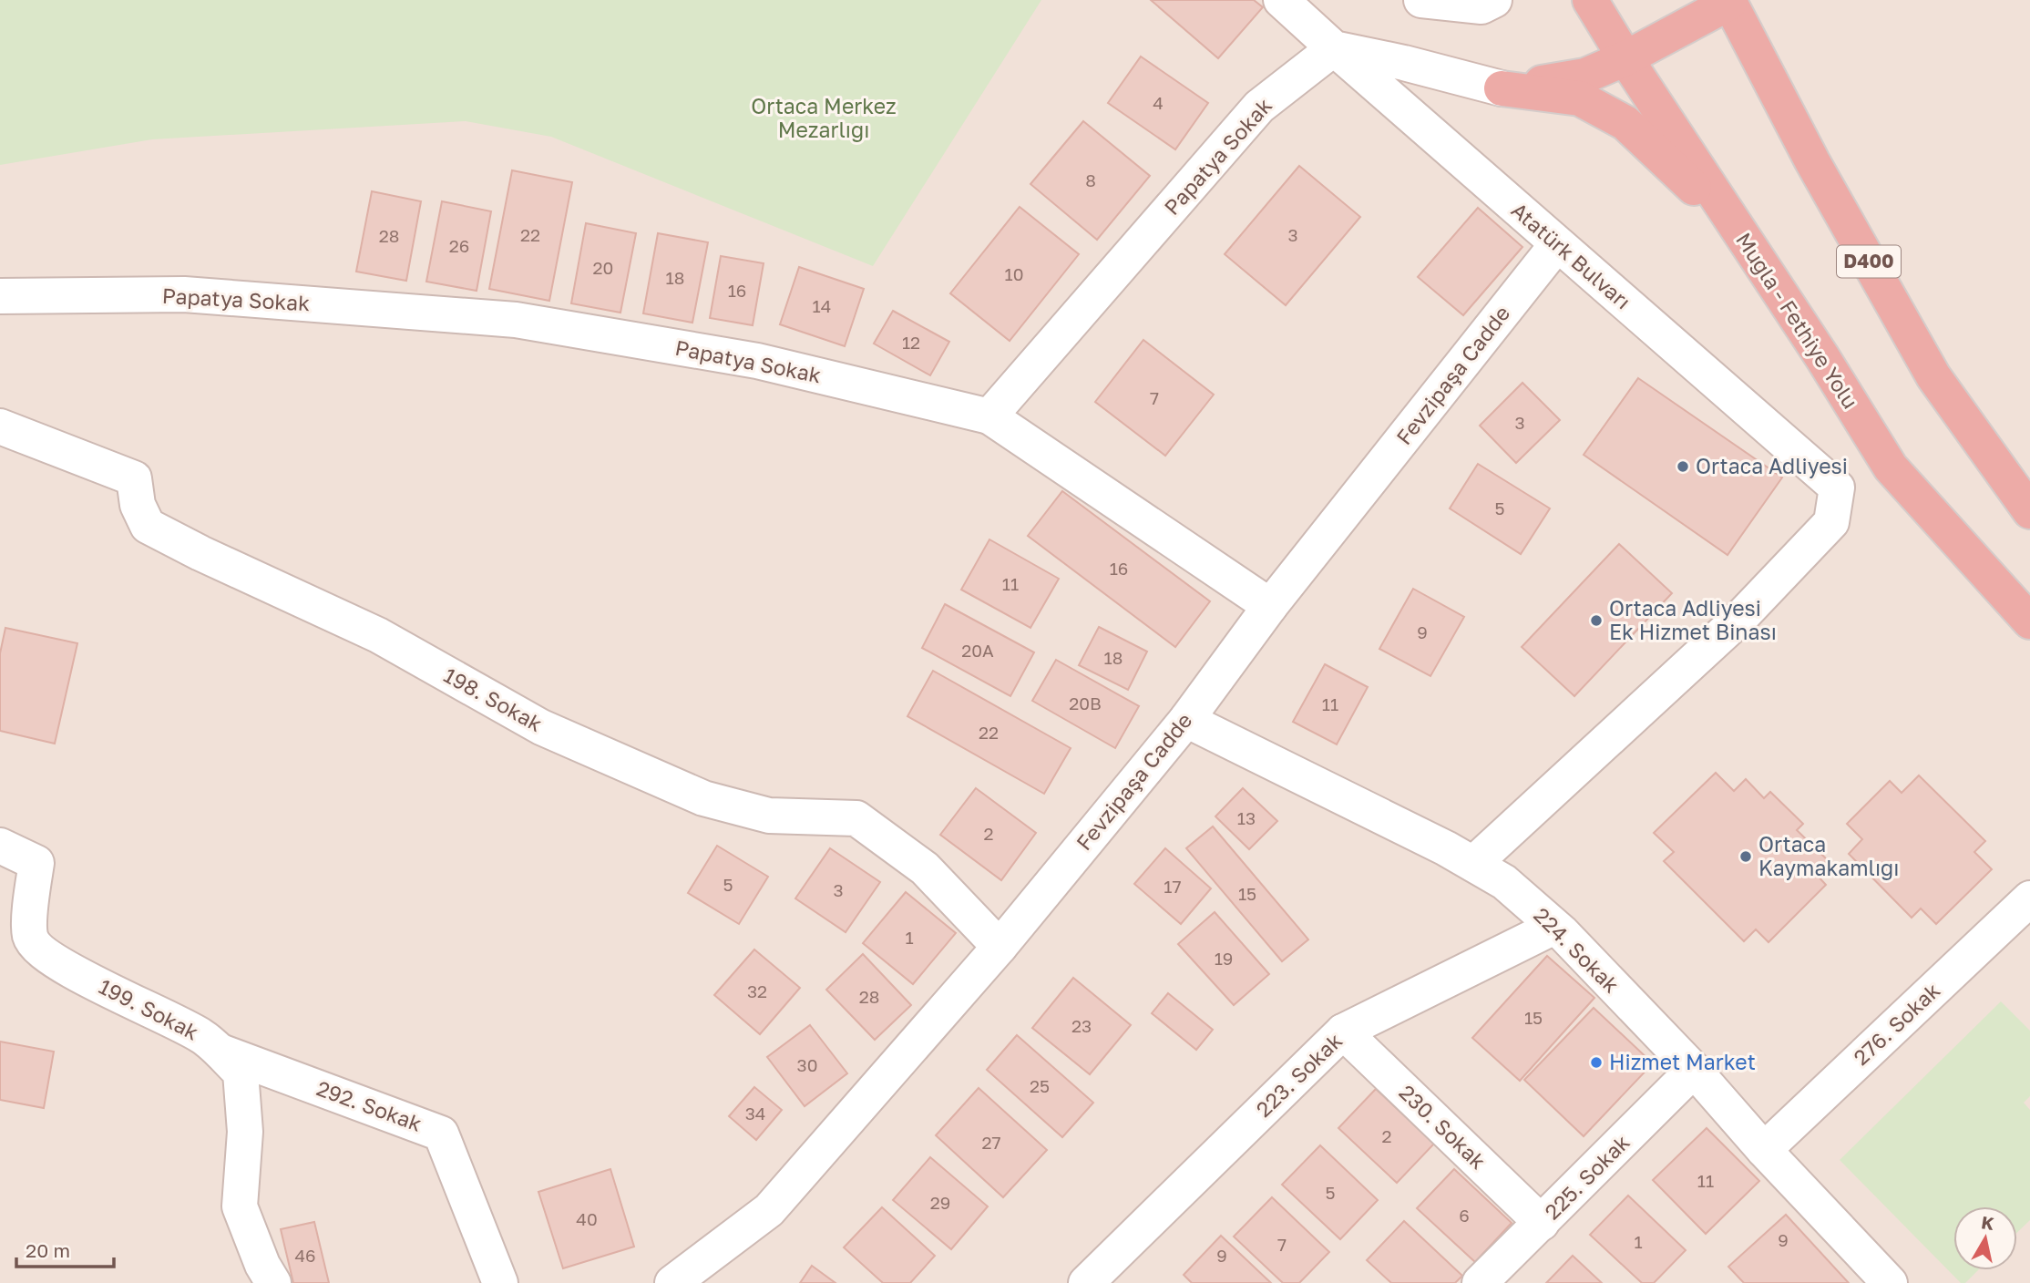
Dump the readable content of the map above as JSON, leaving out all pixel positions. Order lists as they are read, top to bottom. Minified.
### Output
{"streets":{"highway":["D400","Muğla - Fethiye Yolu"],"street":["Papatya Sokak","Atatürk Bulvarı","Fevzipaşa Cadde","198. Sokak","224. Sokak","199. Sokak","276. Sokak","223. Sokak","292. Sokak","230. Sokak","225. Sokak"]},"crossings":[["Papatya Sokak","Atatürk Bulvarı"],["Atatürk Bulvarı","Fevzipaşa Cadde"],["Atatürk Bulvarı","224. Sokak"],["Fevzipaşa Cadde","198. Sokak"],["Fevzipaşa Cadde","224. Sokak"],["224. Sokak","276. Sokak"],["224. Sokak","223. Sokak"],["224. Sokak","225. Sokak"],["199. Sokak","292. Sokak"],["223. Sokak","230. Sokak"],["230. Sokak","225. Sokak"]],"parks":["Ortaca Merkez Mezarlığı"],"places":["Ortaca Adliyesi","Ortaca Adliyesi Ek Hizmet Binası","Ortaca Kaymakamlığı","Hizmet Market"],"house_numbers":["4","8","22","3","28","26","20","10","18","16","14","12","7","3","5","16","11","9","20A","18","20B","11","22","13","2","5","17","3","15","1","19","32","28","15","23","30","25","34","2","27","11","5","29","6","40","9","1","7","46","9"],"scale_bar":"20 m","north":"top"}
